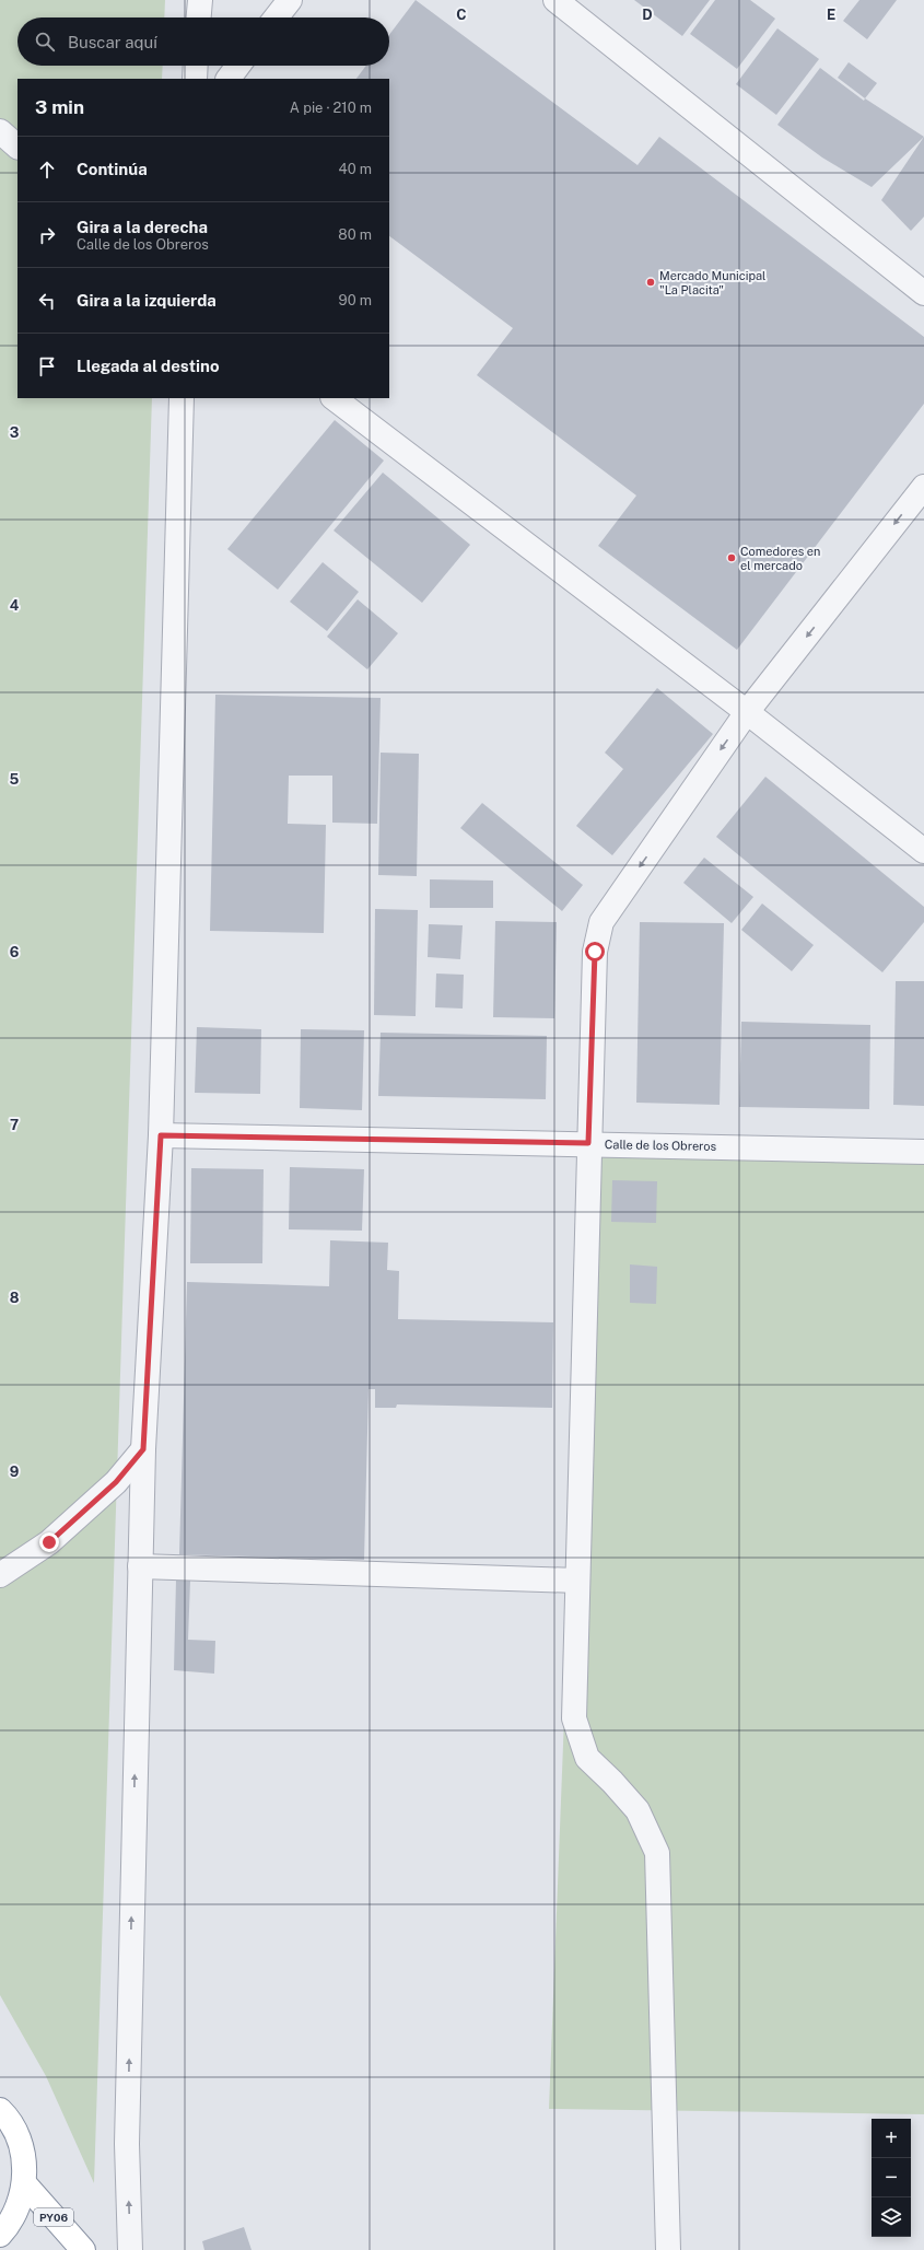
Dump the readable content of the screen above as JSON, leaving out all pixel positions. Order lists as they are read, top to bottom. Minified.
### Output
{"streets":{"highway":["PY06"],"street":["Calle de los Obreros"]},"places":["Mercado Municipal \"La Placita\"","Comedores en el mercado"],"page":{"search":"Buscar aquí","heading":["3 min","A pie · 210 m"],"list":[["Continúa","40 m"],["Gira a la derecha","Calle de los Obreros","80 m"],["Gira a la izquierda","90 m"],"Llegada al destino"],"map_buttons":["+","−"]},"grid":{"columns":["C","D","E"],"rows":["3","4","5","6","7","8","9"]}}
